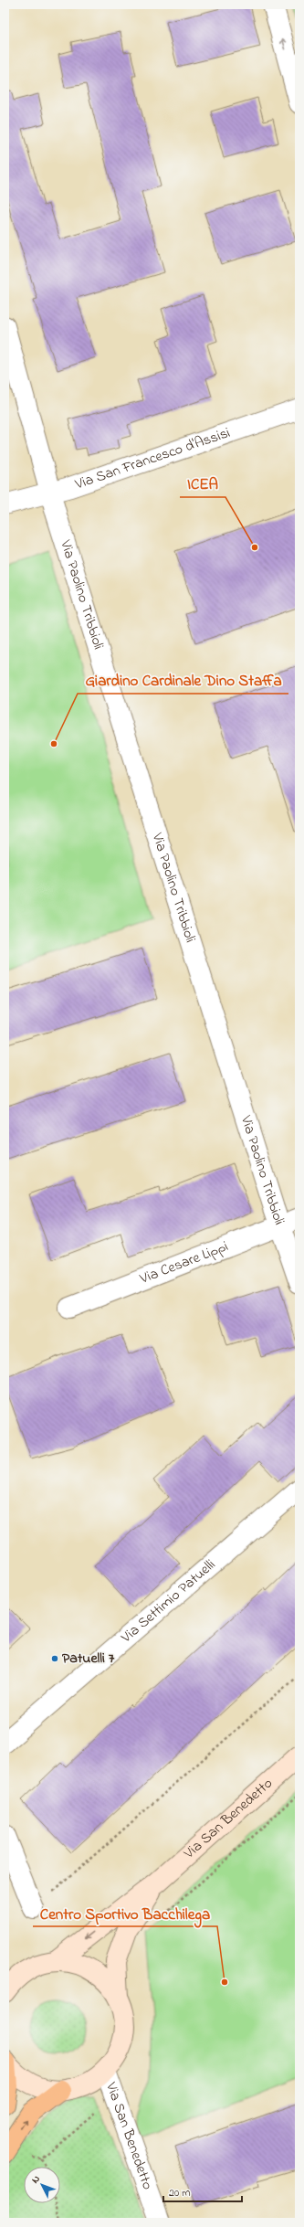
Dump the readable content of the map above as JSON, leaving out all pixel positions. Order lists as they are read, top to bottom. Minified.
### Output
{"streets":{"street":["Via San Francesco d'Assisi","Via Paolino Tribbioli","Via Cesare Lippi","Via Settimio Patuelli","Via San Benedetto"]},"crossings":[["Via San Francesco d'Assisi","Via Paolino Tribbioli"],["Via Paolino Tribbioli","Via Cesare Lippi"]],"places":["ICEA","Giardino Cardinale Dino Staffa","Patuelli 7","Centro Sportivo Bacchilega"],"scale_bar":"20 m","north":"top left"}
